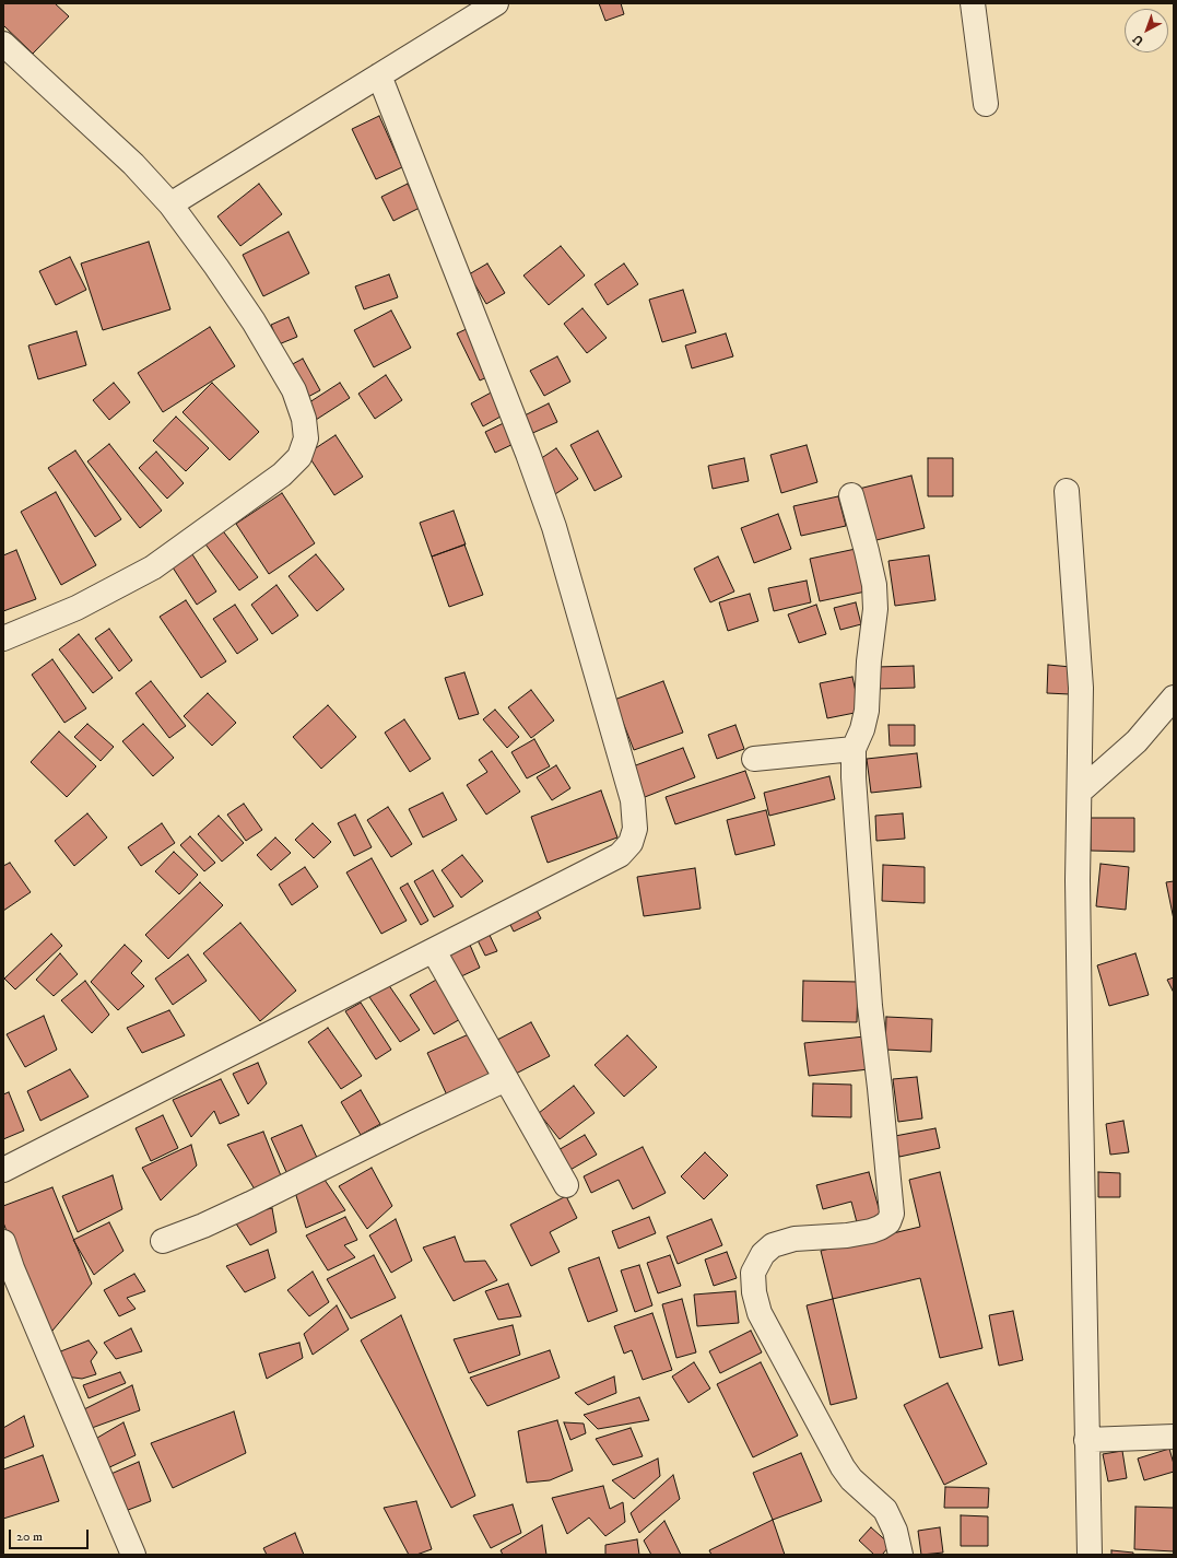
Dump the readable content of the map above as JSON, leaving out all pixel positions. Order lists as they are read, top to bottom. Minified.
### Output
{"scale_bar":"20 m","north":"bottom left"}
